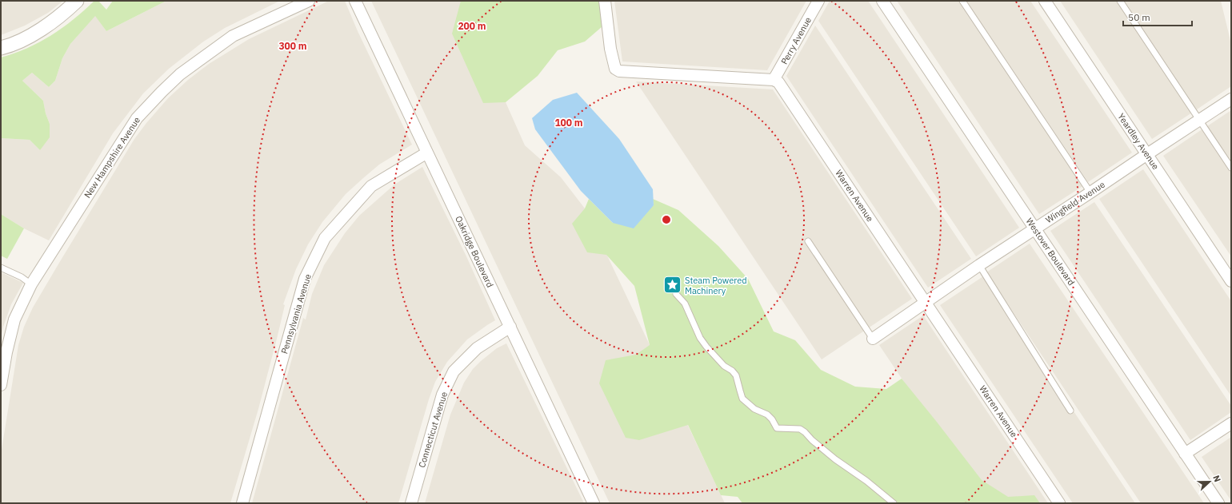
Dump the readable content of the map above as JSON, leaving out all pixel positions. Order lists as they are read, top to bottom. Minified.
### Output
{"streets":{"street":["Perry Avenue","Yeardley Avenue","New Hampshire Avenue","Warren Avenue","Wingfield Avenue","Oakridge Boulevard","Westover Boulevard","Pennsylvania Avenue","Connecticut Avenue"]},"crossings":[["Perry Avenue","Warren Avenue"],["Yeardley Avenue","Wingfield Avenue"],["Warren Avenue","Wingfield Avenue"],["Wingfield Avenue","Westover Boulevard"],["Oakridge Boulevard","Pennsylvania Avenue"],["Oakridge Boulevard","Connecticut Avenue"]],"places":{"place":["Steam Powered Machinery"]},"scale_bar":"50 m","north":"right","rings":["200 m","300 m","100 m"]}
